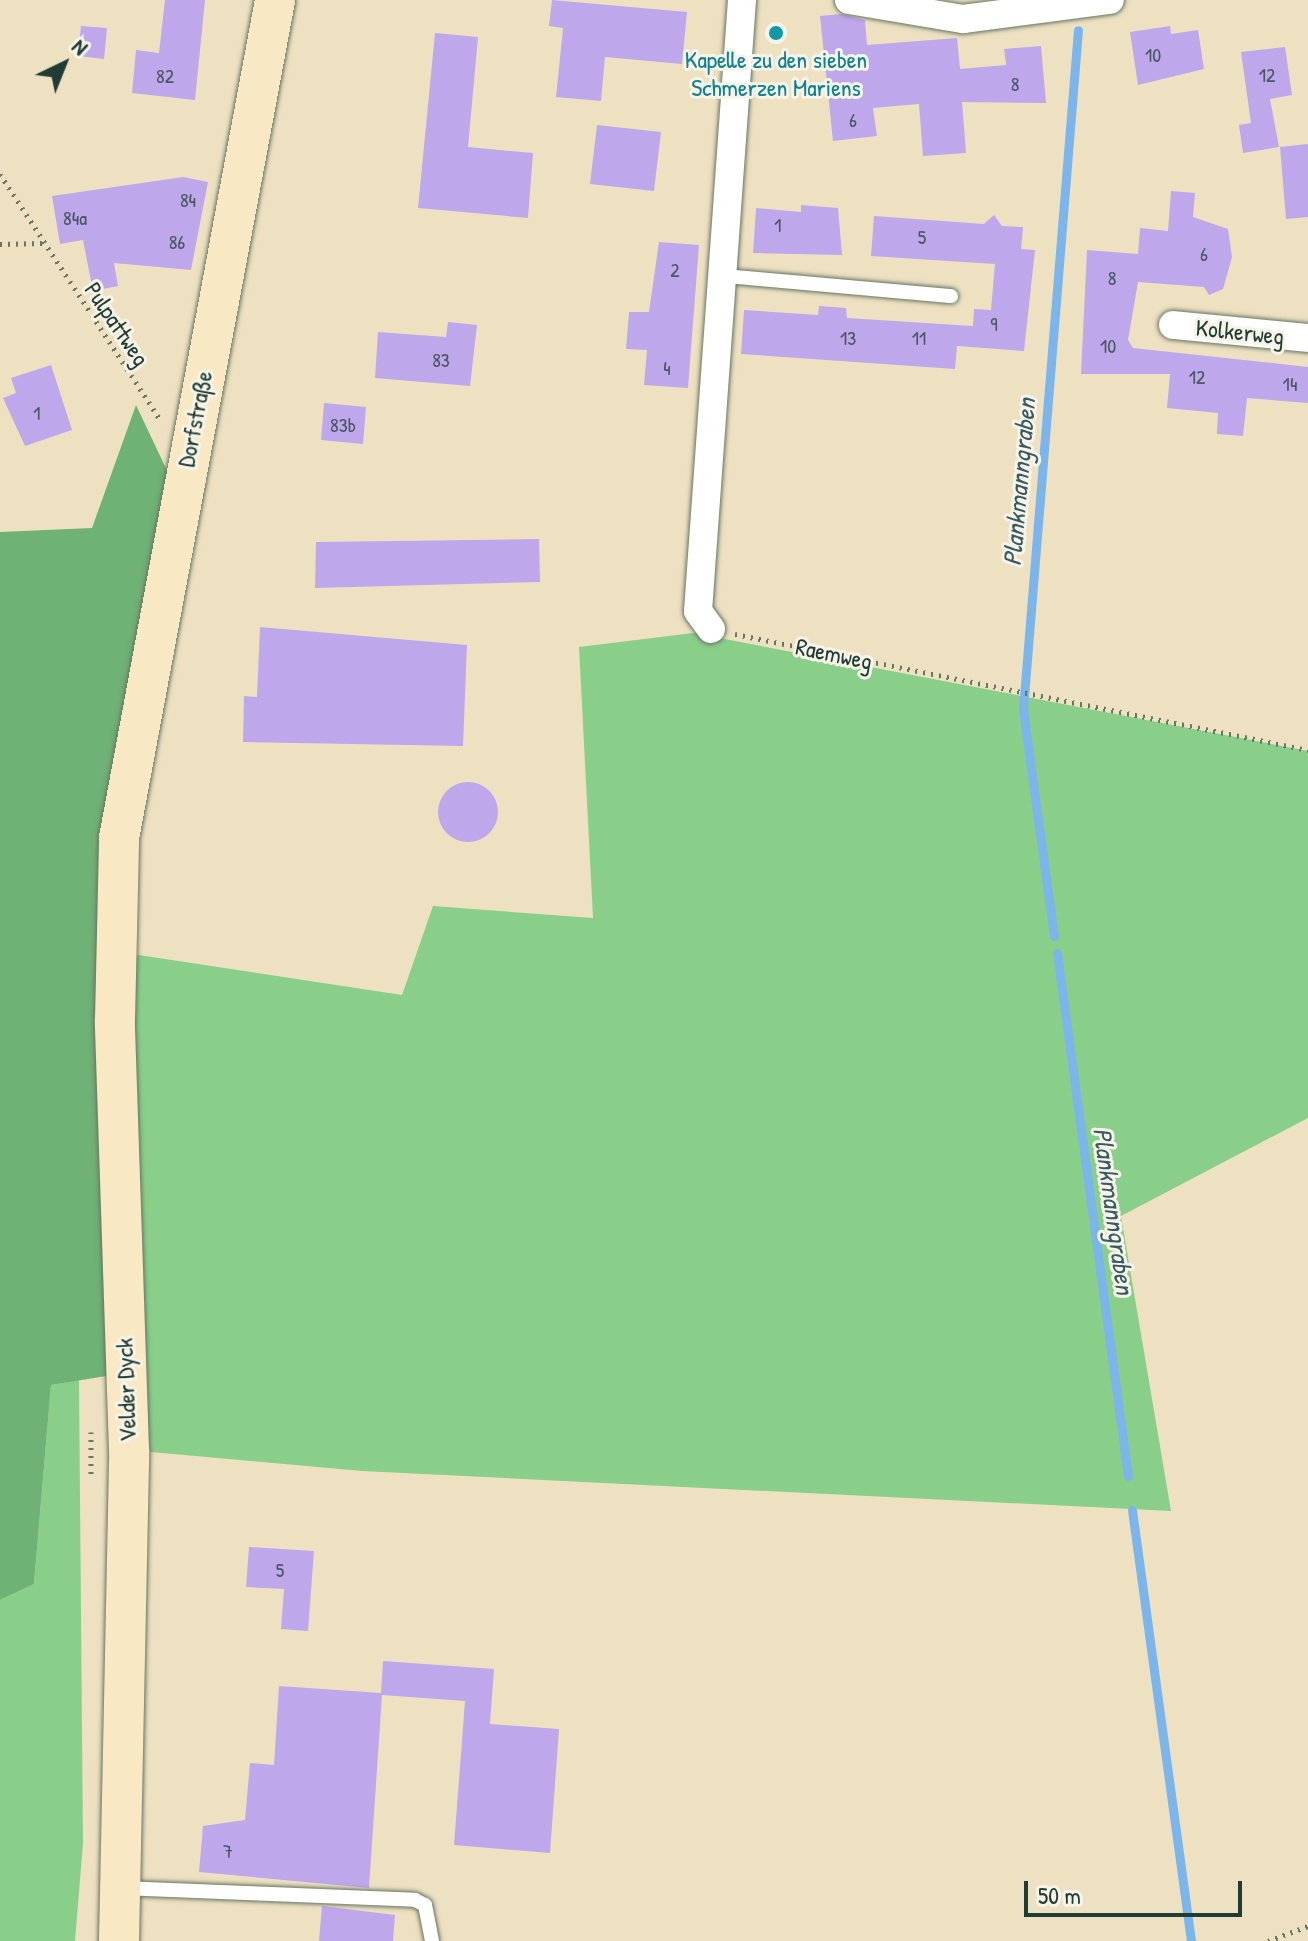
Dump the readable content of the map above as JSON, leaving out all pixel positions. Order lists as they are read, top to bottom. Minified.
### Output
{"streets":{"main road":["Dorfstraße","Velder Dyck"],"street":["Kolkerweg"],"path":["Pulpattweg","Raemweg"]},"crossings":[["Pulpattweg","Dorfstraße"],["Dorfstraße","Velder Dyck"]],"water":["Plankmanngraben"],"places":["Kapelle zu den sieben Schmerzen Mariens"],"house_numbers":["10","12","82","8","6","84","84a","1","5","86","6","2","8","9","13","11","10","83","4","12","14","1","83b","5","7"],"scale_bar":"50 m","north":"top right"}
